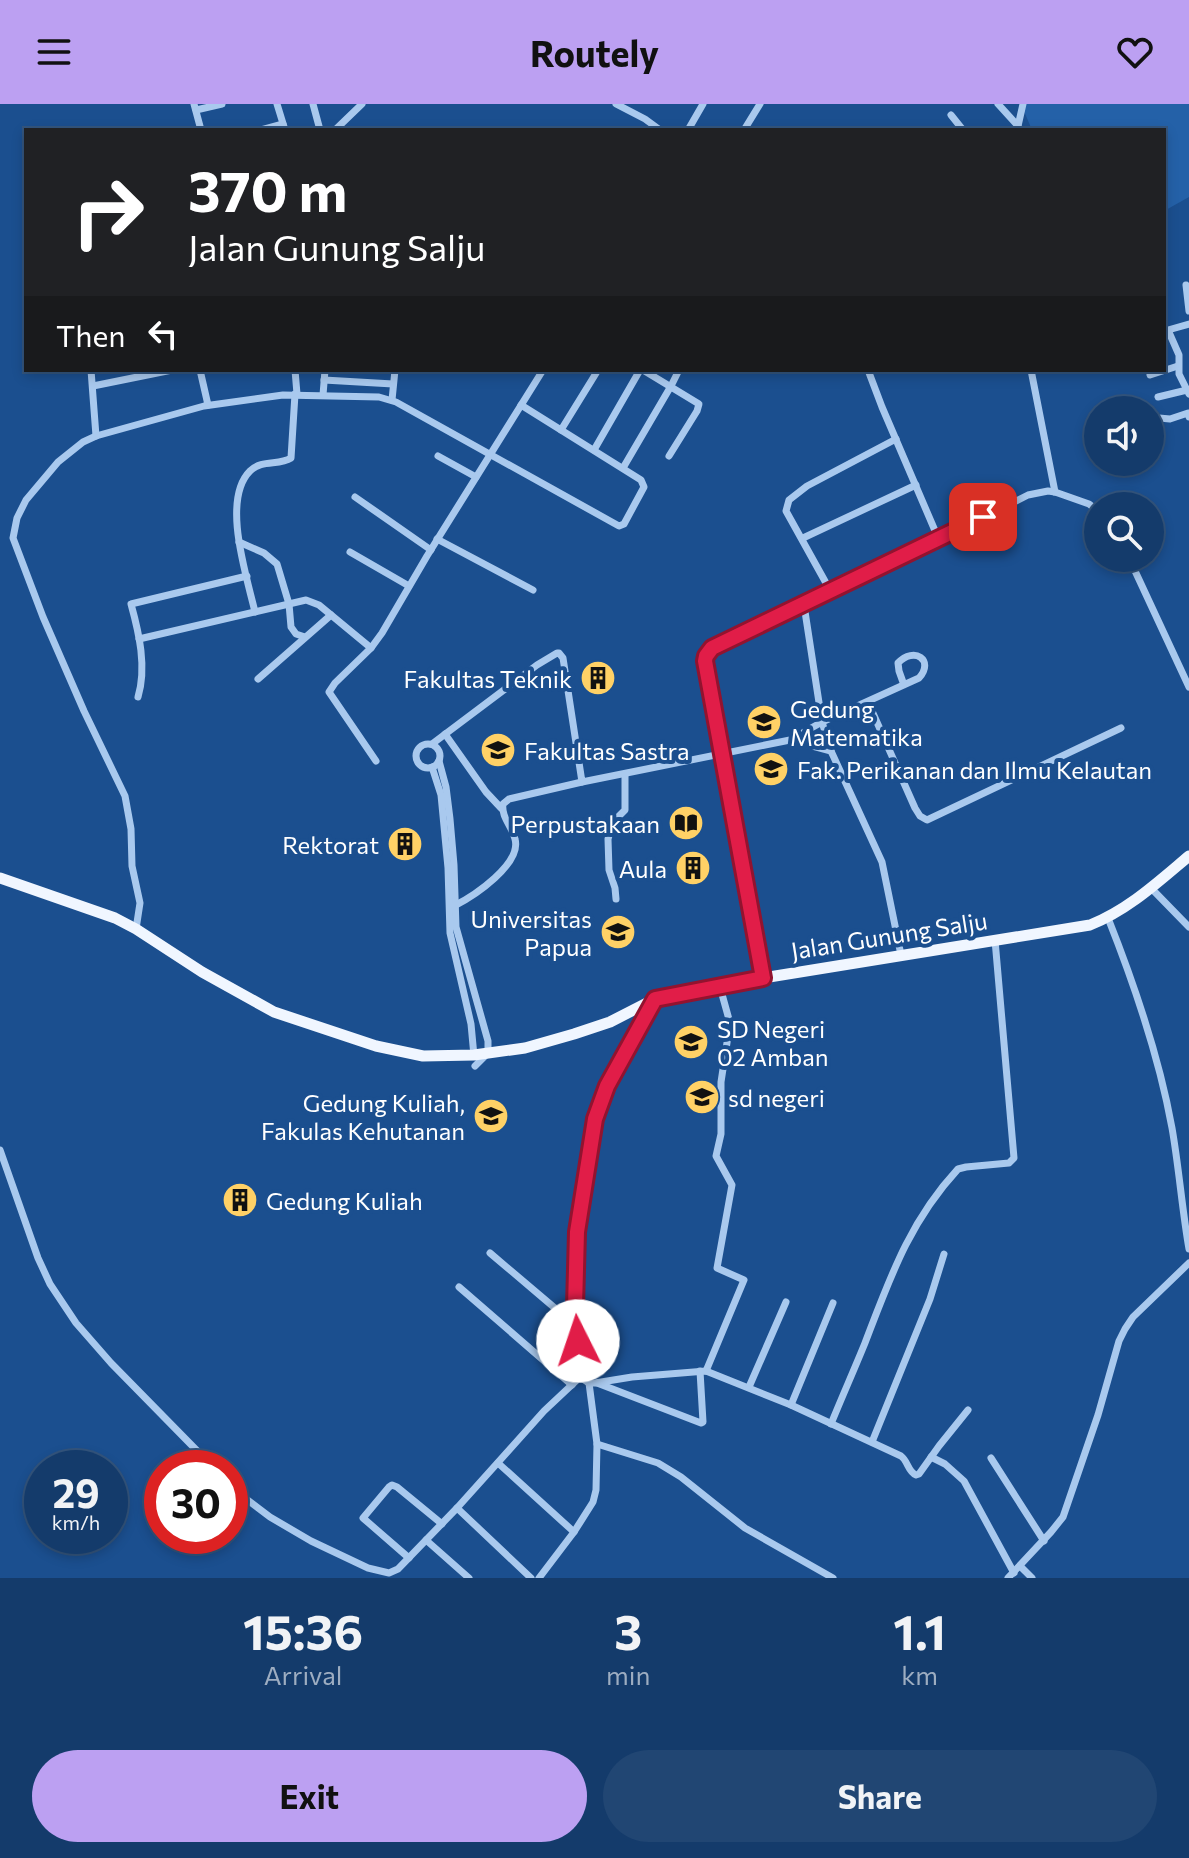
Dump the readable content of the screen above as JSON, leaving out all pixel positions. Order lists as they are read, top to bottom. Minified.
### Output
{"streets":{"main road":["Jalan Gunung Salju"]},"places":{"building":["Fakultas Teknik","Rektorat","Aula","Gedung Kuliah"],"school or university":["Gedung Matematika","Fakultas Sastra","Fak. Perikanan dan Ilmu Kelautan","Universitas Papua","SD Negeri 02 Amban","sd negeri","Gedung Kuliah, Fakulas Kehutanan"],"library":["Perpustakaan"]},"page":{"header":"Routely","turn":["370 m","Jalan Gunung Salju"],"then":"Then","speed":"29 km/h","limit":"30","eta":["15:36","Arrival","3","min","1.1","km"],"buttons":["Exit","Share"]}}
